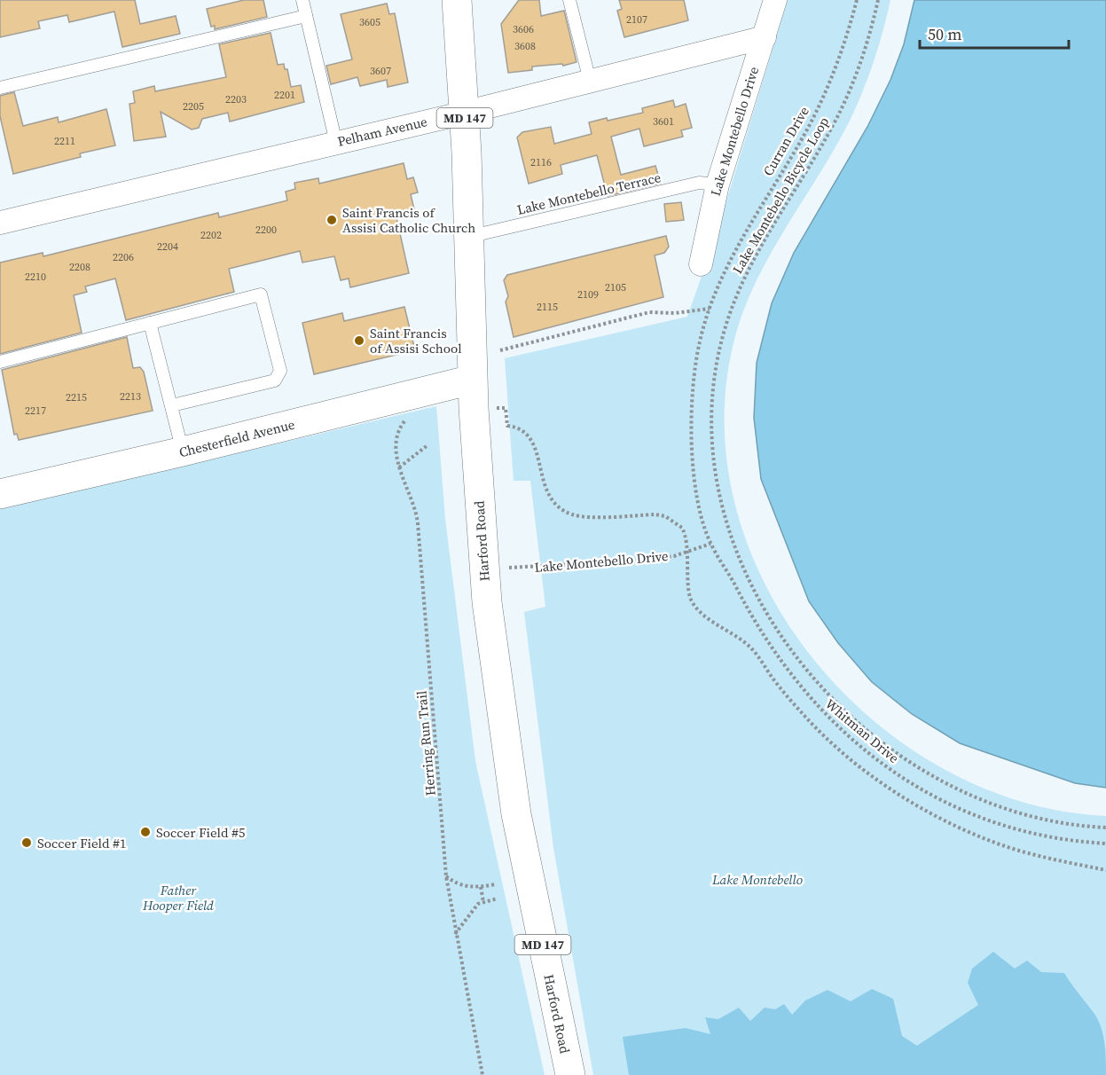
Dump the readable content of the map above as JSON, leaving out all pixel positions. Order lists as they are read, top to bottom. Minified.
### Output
{"streets":{"main road":["MD 147","Chesterfield Avenue","Harford Road"],"street":["Pelham Avenue","Lake Montebello Drive"],"lane":["Lake Montebello Terrace"],"path":["Curran Drive","Lake Montebello Bicycle Loop","Whitman Drive","Herring Run Trail"]},"crossings":[["Pelham Avenue","Lake Montebello Drive"],["Pelham Avenue","Harford Road"],["Lake Montebello Drive","Lake Montebello Terrace"],["Lake Montebello Drive","Harford Road"],["Lake Montebello Drive","Whitman Drive"],["Lake Montebello Terrace","Harford Road"],["Chesterfield Avenue","Harford Road"]],"parks":["Lake Montebello","Father Hooper Field"],"places":["Saint Francis of Assisi Catholic Church","Saint Francis of Assisi School","Soccer Field #5","Soccer Field #1"],"house_numbers":["2107","3605","3606","3608","3607","2201","2203","2205","3601","2211","2116","2200","2202","2204","2206","2208","2210","2105","2109","2115","2213","2215","2217"],"scale_bar":"50 m"}
